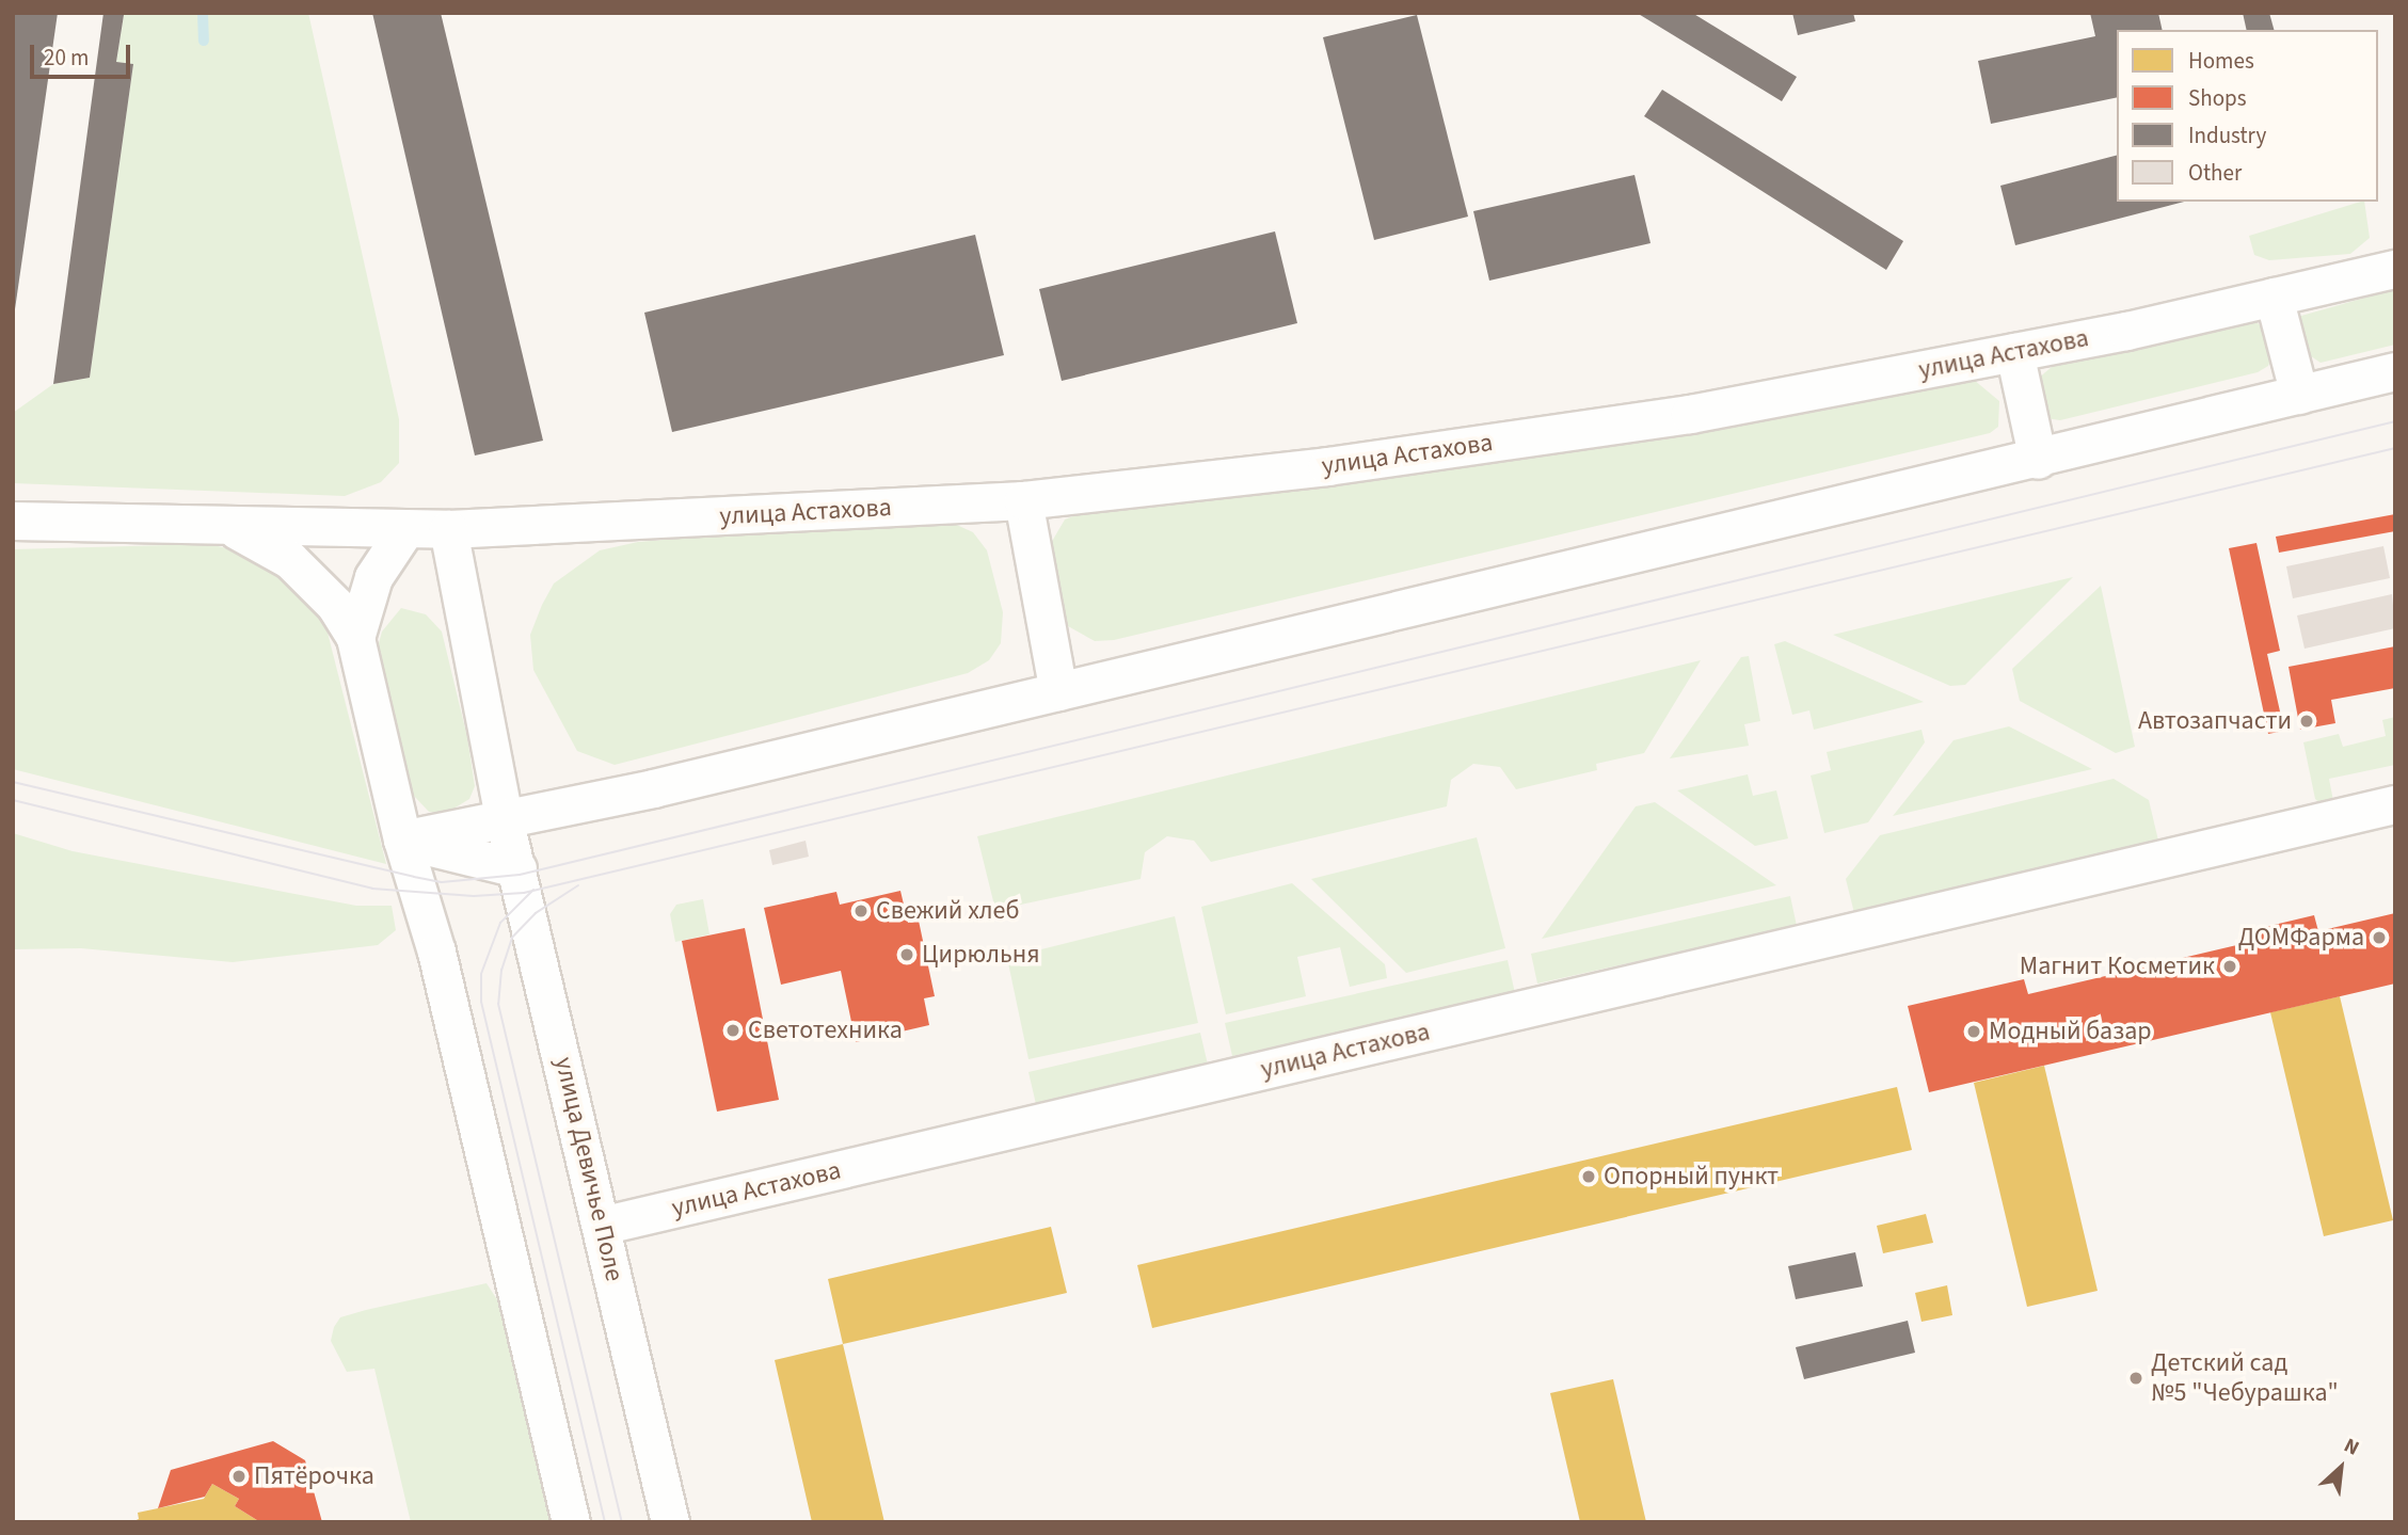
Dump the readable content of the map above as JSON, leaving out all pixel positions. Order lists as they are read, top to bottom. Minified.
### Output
{"streets":{"main road":["улица Астахова","улица Девичье Поле"]},"crossings":[["улица Астахова","улица Девичье Поле"]],"places":["Автозапчасти","Свежий хлеб","ДОМФарма","Цирюльня","Магнит Косметик","Светотехника","Модный базар","Опорный пункт","Детский сад №5 \"Чебурашка\"","Пятёрочка"],"legend":["Homes","Shops","Industry","Other"],"scale_bar":"20 m","north":"top right"}
